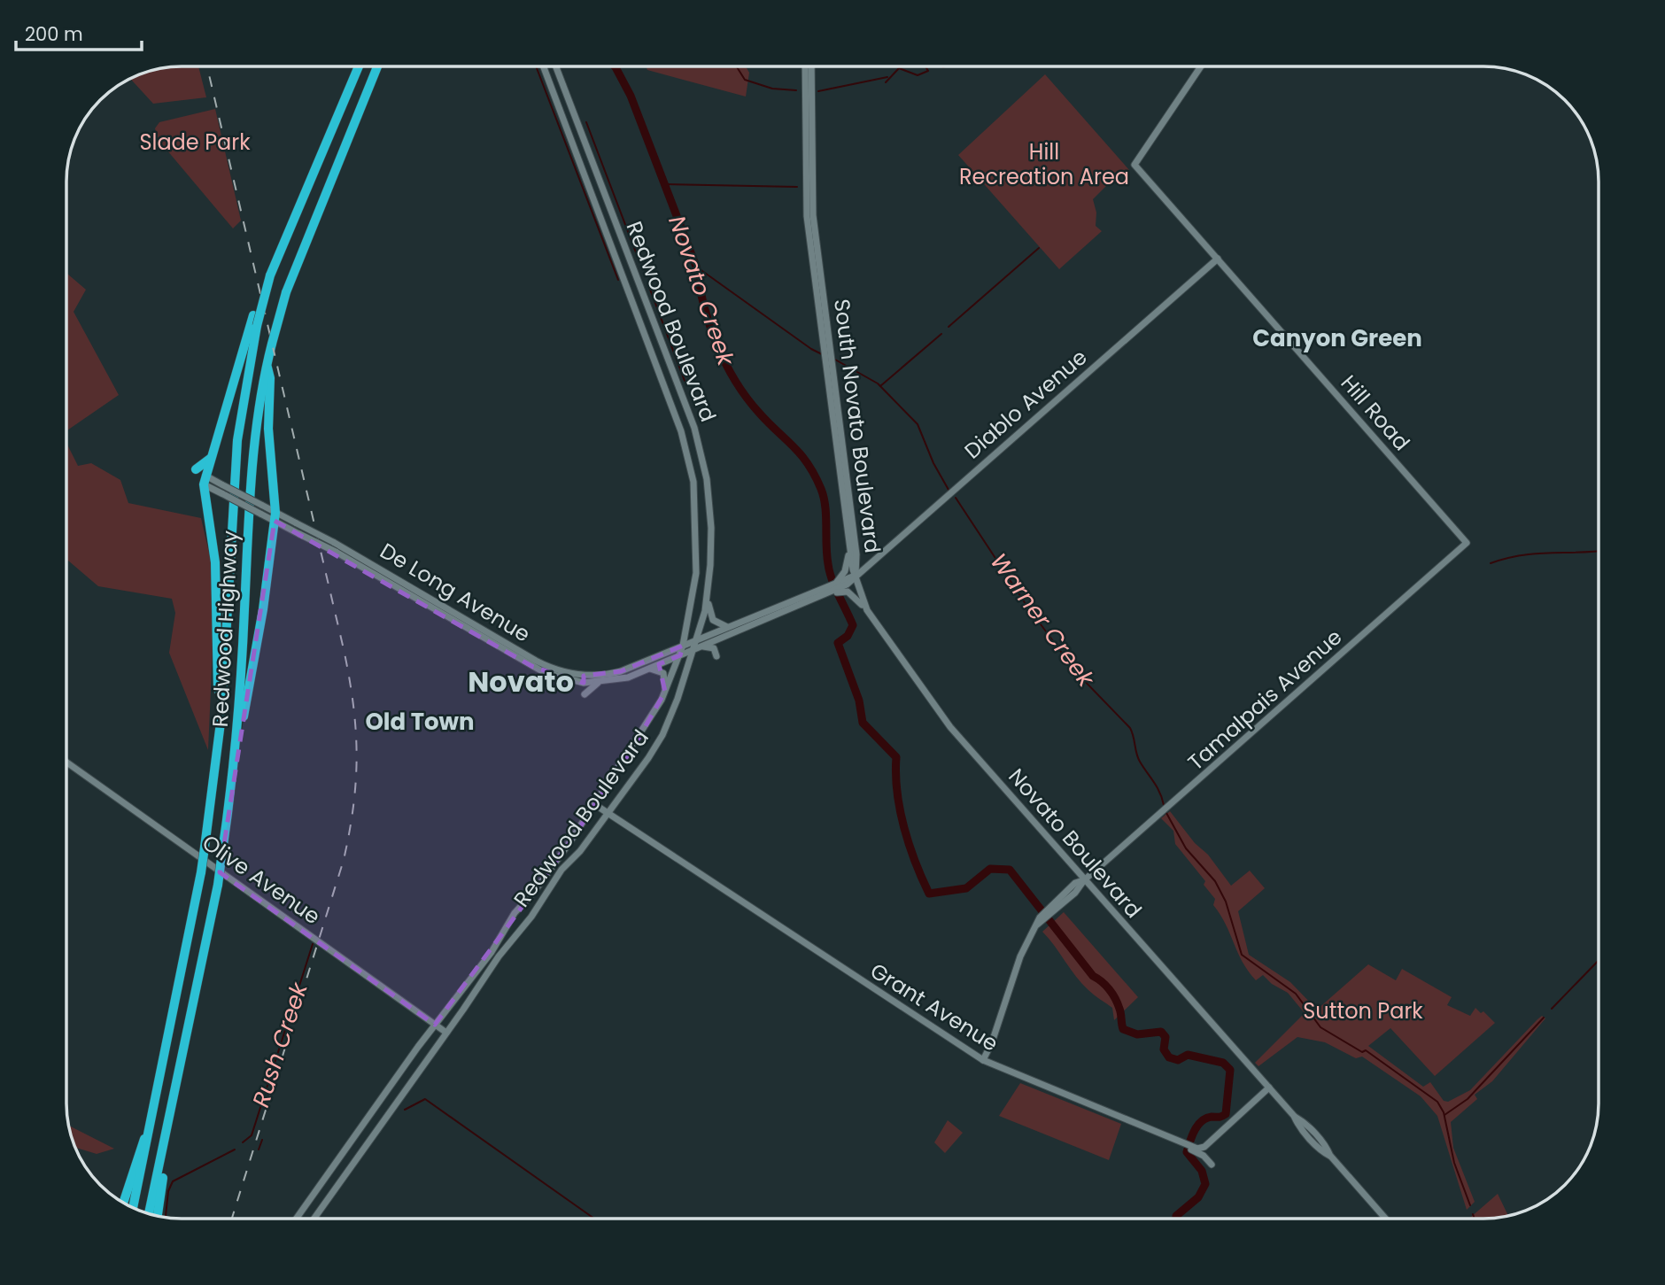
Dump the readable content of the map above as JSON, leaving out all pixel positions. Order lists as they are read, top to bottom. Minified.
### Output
{"streets":{"highway":["Redwood Highway"],"main road":["Redwood Boulevard","Diablo Avenue","Hill Road","South Novato Boulevard","De Long Avenue","Tamalpais Avenue","Novato Boulevard","Olive Avenue","Grant Avenue"]},"crossings":[["Redwood Boulevard","Diablo Avenue"],["Redwood Boulevard","De Long Avenue"],["Redwood Boulevard","Olive Avenue"],["Redwood Boulevard","Grant Avenue"],["Diablo Avenue","Hill Road"],["Diablo Avenue","South Novato Boulevard"],["Diablo Avenue","De Long Avenue"],["Diablo Avenue","Novato Boulevard"],["Hill Road","Tamalpais Avenue"],["South Novato Boulevard","Novato Boulevard"],["Tamalpais Avenue","Novato Boulevard"],["Tamalpais Avenue","Grant Avenue"]],"districts":["Canyon Green","Novato","Old Town"],"water":["Novato Creek","Warner Creek","Rush Creek"],"parks":["Slade Park","Hill Recreation Area","Sutton Park"],"scale_bar":"200 m"}
